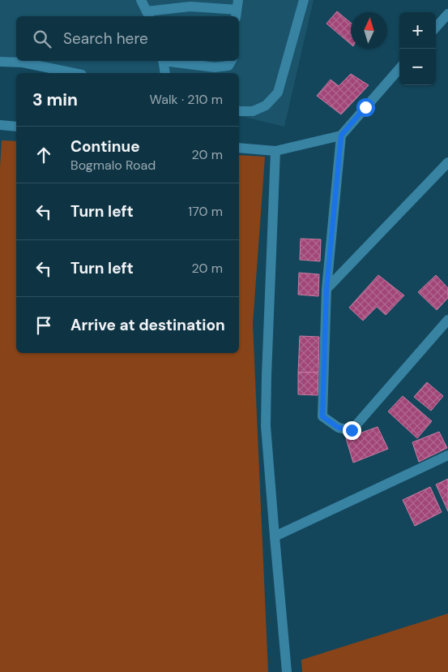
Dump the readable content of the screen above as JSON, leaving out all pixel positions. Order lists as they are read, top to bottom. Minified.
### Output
{"north":"top","page":{"map_buttons":["+","−"],"search":"Search here","heading":["3 min","Walk · 210 m"],"list":[["Continue","Bogmalo Road","20 m"],["Turn left","170 m"],["Turn left","20 m"],"Arrive at destination"]}}
